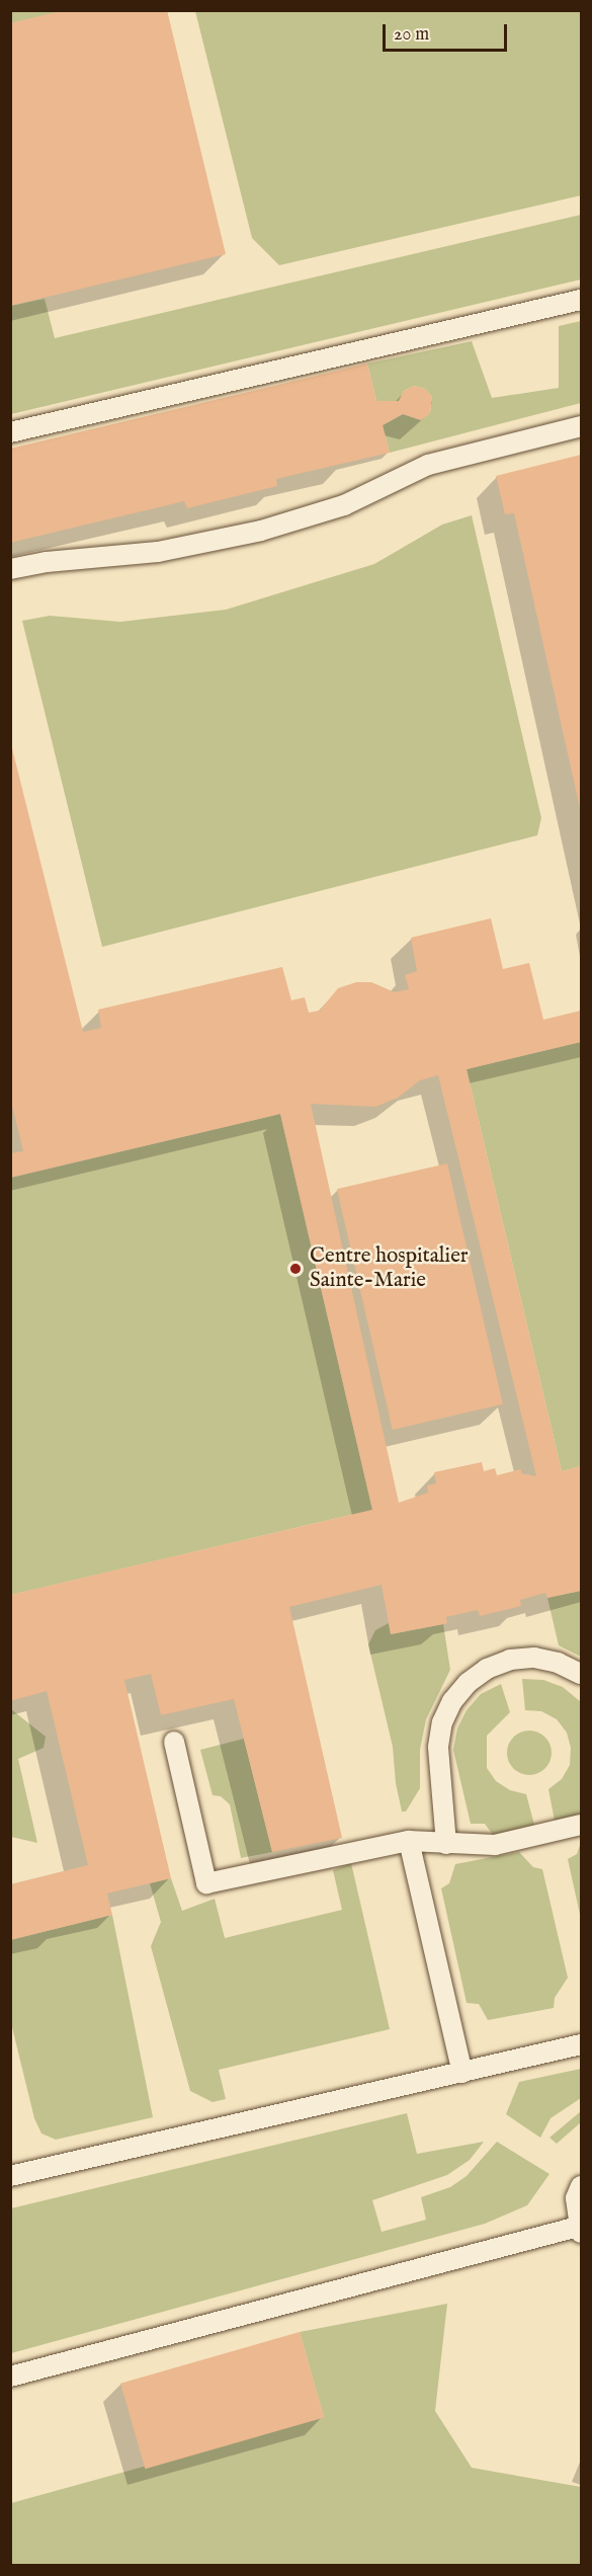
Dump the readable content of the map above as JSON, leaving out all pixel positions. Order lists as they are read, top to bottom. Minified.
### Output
{"places":["Centre hospitalier Sainte-Marie"],"scale_bar":"20 m"}
